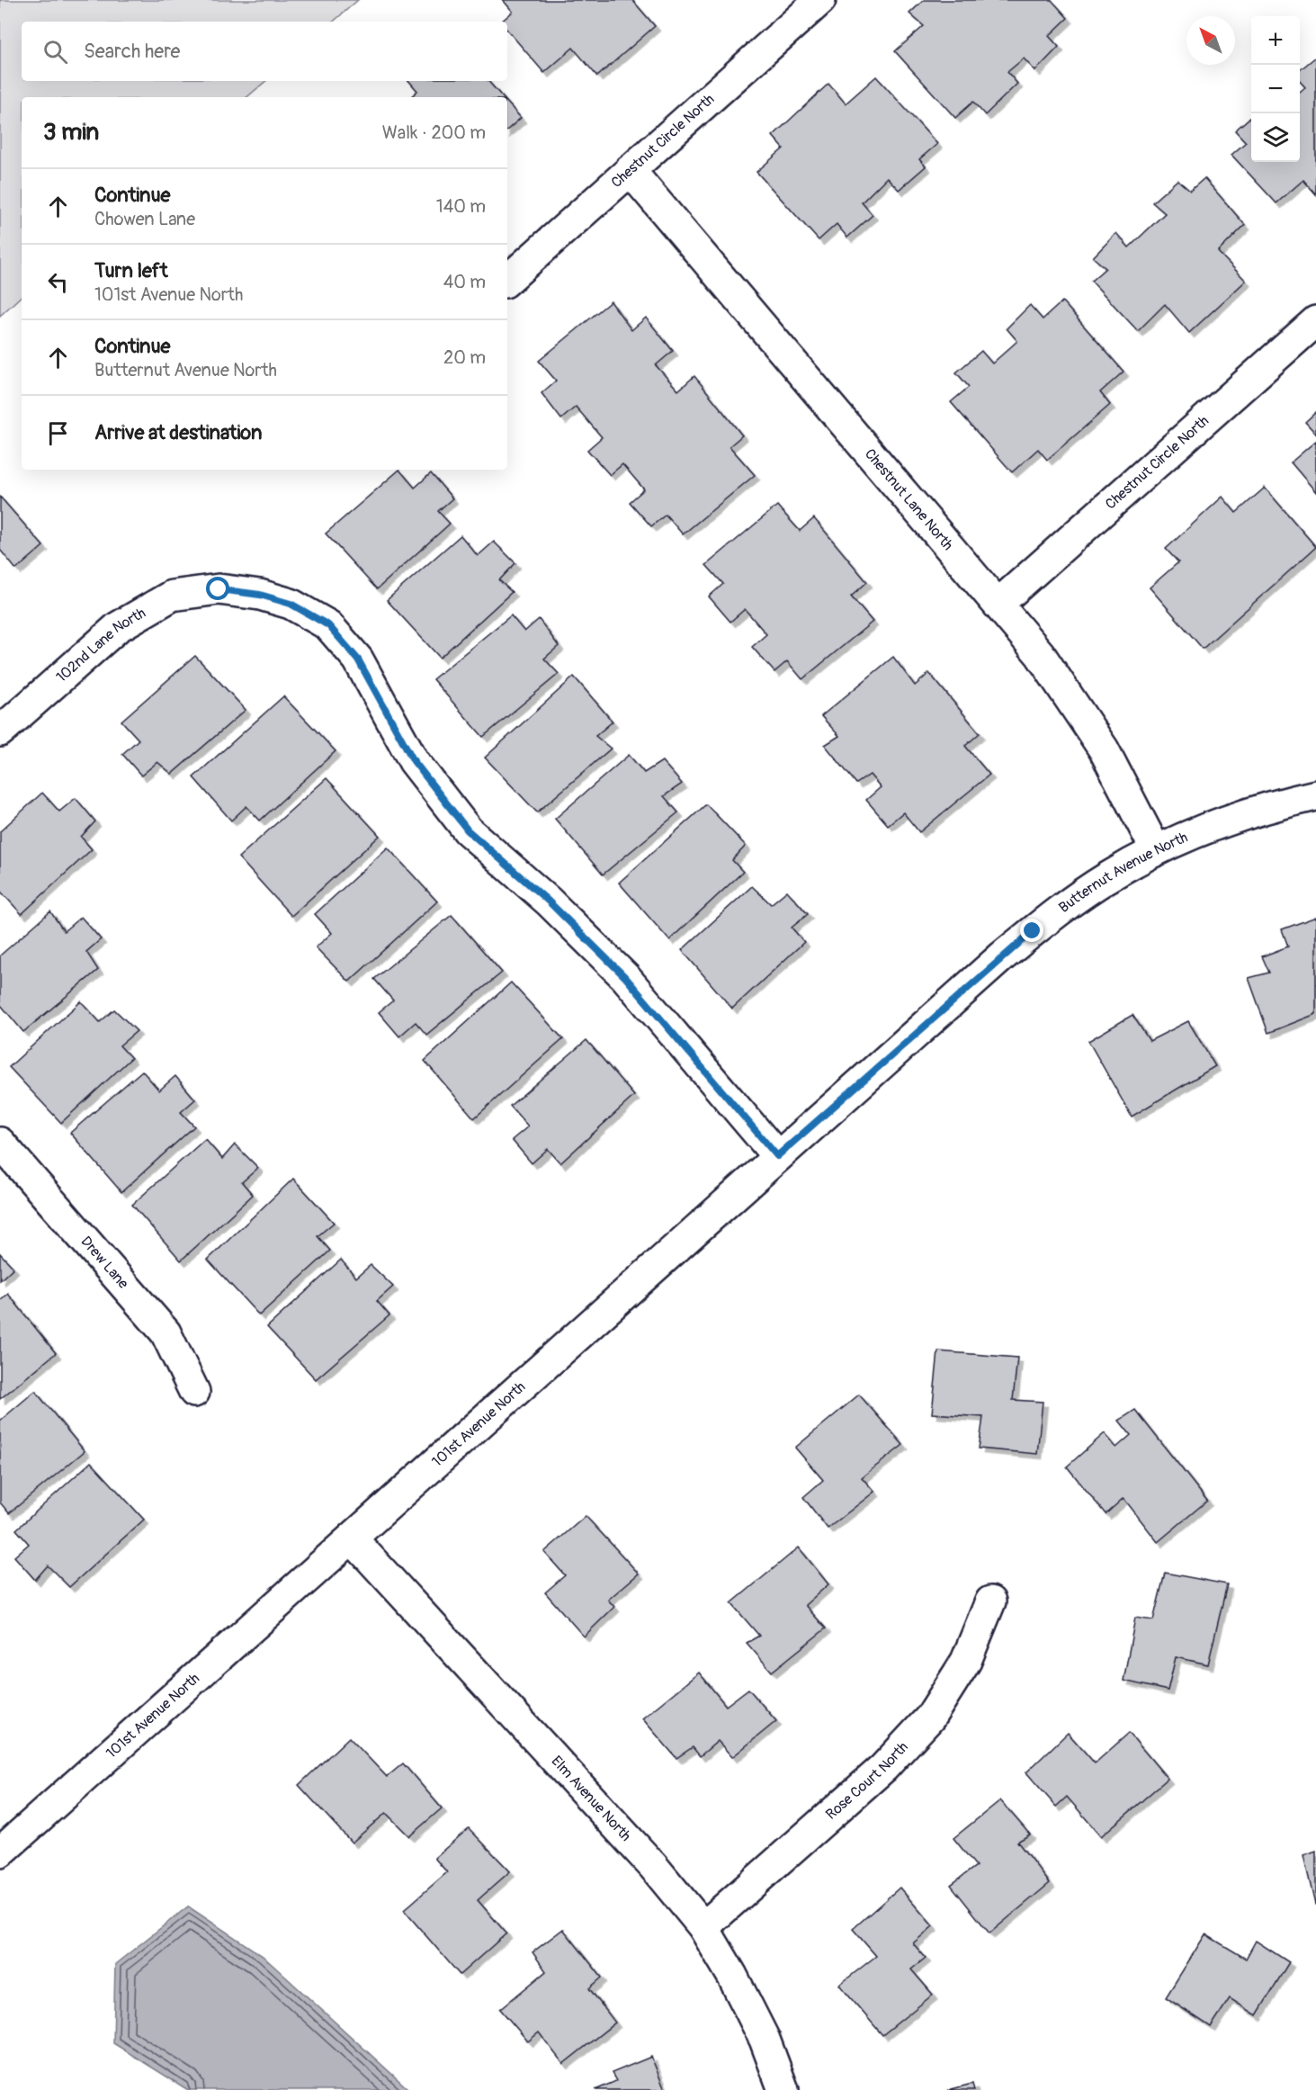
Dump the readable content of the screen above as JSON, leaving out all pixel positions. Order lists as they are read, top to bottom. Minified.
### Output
{"streets":{"street":["Chestnut Circle North","Chestnut Lane North","102nd Lane North","Butternut Avenue North","Drew Lane","101st Avenue North","Rose Court North","Elm Avenue North"]},"crossings":[["Chestnut Circle North","Chestnut Lane North"],["Chestnut Lane North","Butternut Avenue North"],["102nd Lane North","101st Avenue North"],["Butternut Avenue North","101st Avenue North"],["101st Avenue North","Elm Avenue North"],["Rose Court North","Elm Avenue North"]],"north":"top left","page":{"map_buttons":["+","−"],"search":"Search here","heading":["3 min","Walk · 200 m"],"list":[["Continue","Chowen Lane","140 m"],["Turn left","101st Avenue North","40 m"],["Continue","Butternut Avenue North","20 m"],"Arrive at destination"]}}
